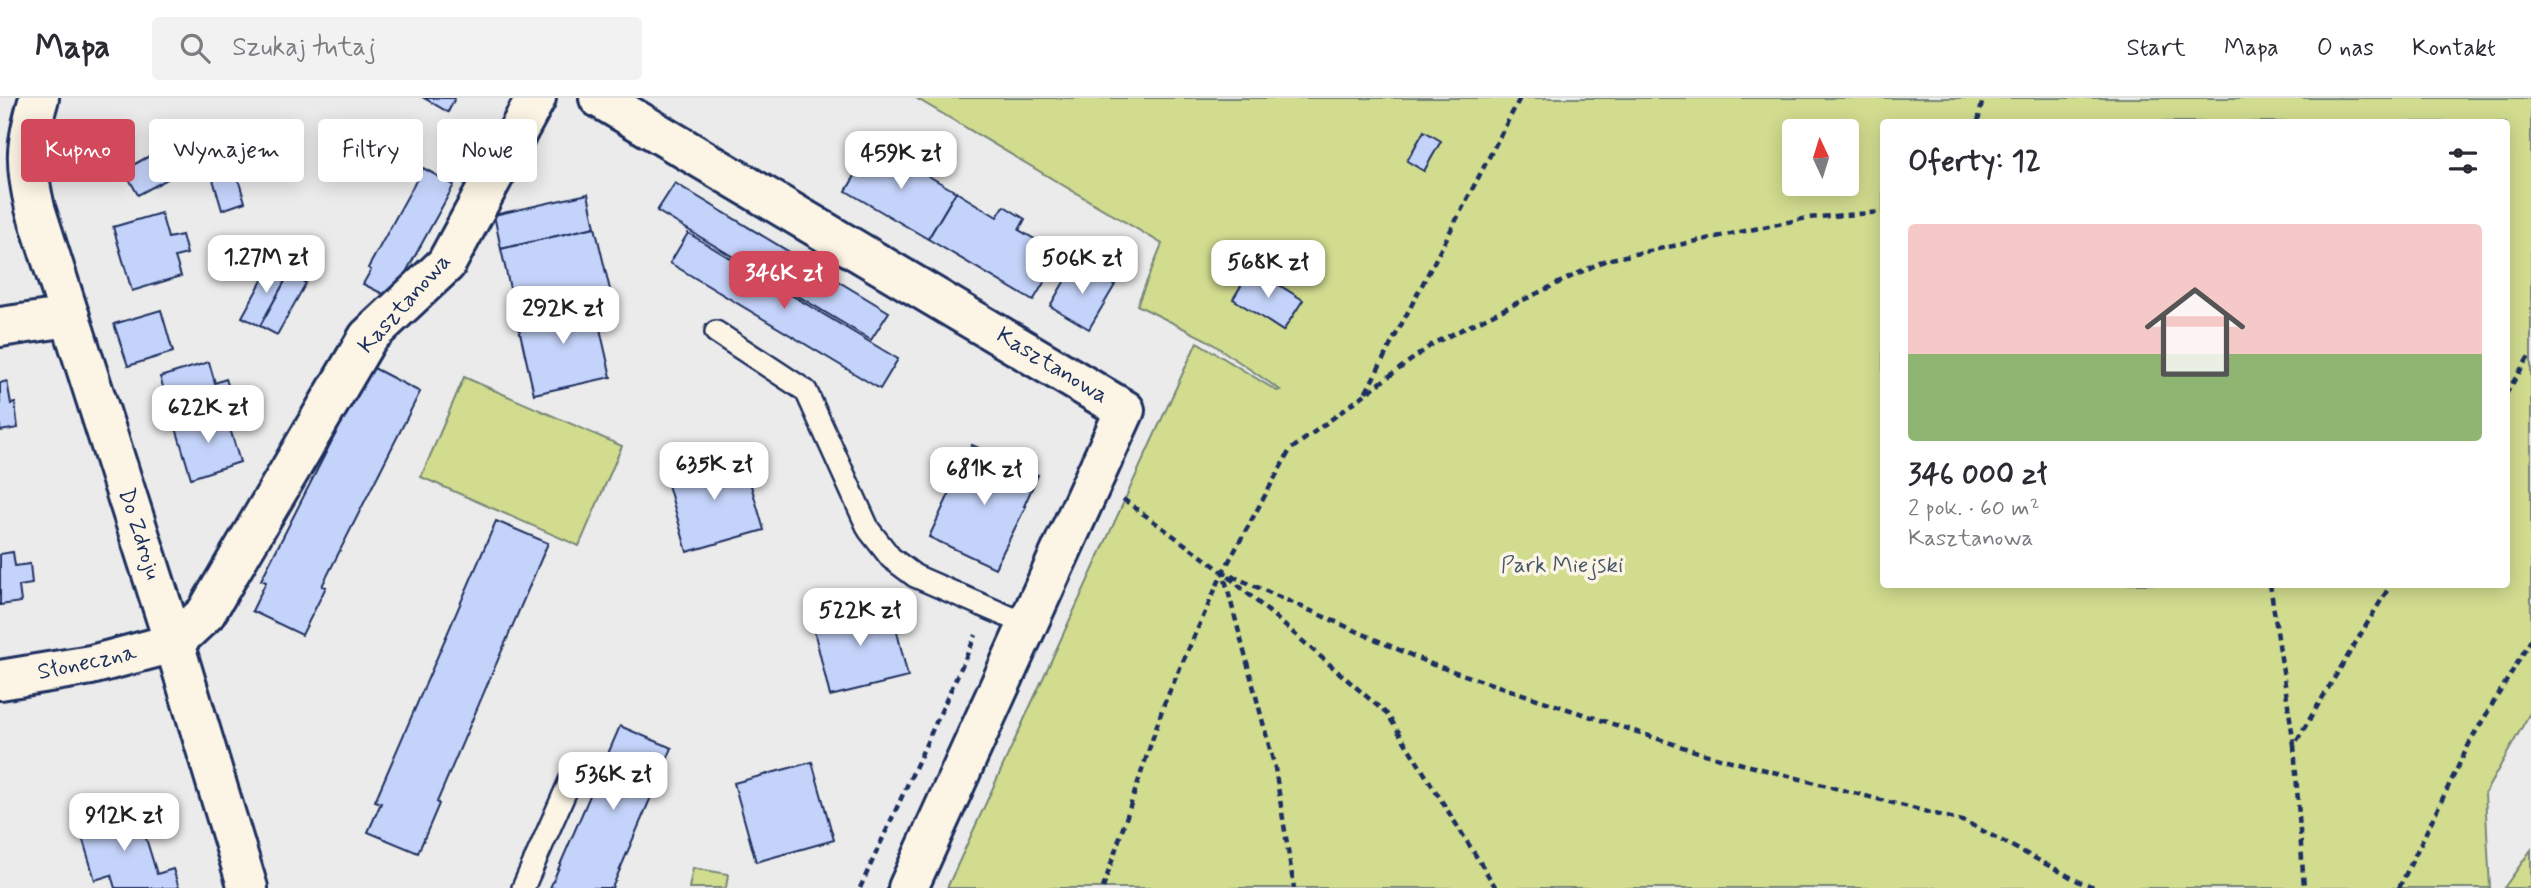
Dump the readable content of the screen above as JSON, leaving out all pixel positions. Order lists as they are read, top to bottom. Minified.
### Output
{"streets":{"street":["Kasztanowa","Do Zdroju","Słoneczna"]},"crossings":[["Kasztanowa","Do Zdroju"],["Kasztanowa","Słoneczna"],["Do Zdroju","Słoneczna"]],"parks":["Park Miejski"],"north":"top","page":{"header":"Mapa","search":"Szukaj tutaj","nav":["Start","Mapa","O nas","Kontakt"],"chip":["Kupno","Wynajem","Filtry","Nowe"],"heading":"Oferty: 12","price":["459K zł","1.27M zł","506K zł","568K zł","346K zł","292K zł","622K zł","635K zł","681K zł","522K zł","536K zł","912K zł"],"list":[{"name":"346 000 zł","note":"2 pok. · 60 m² · Kasztanowa"}]}}
